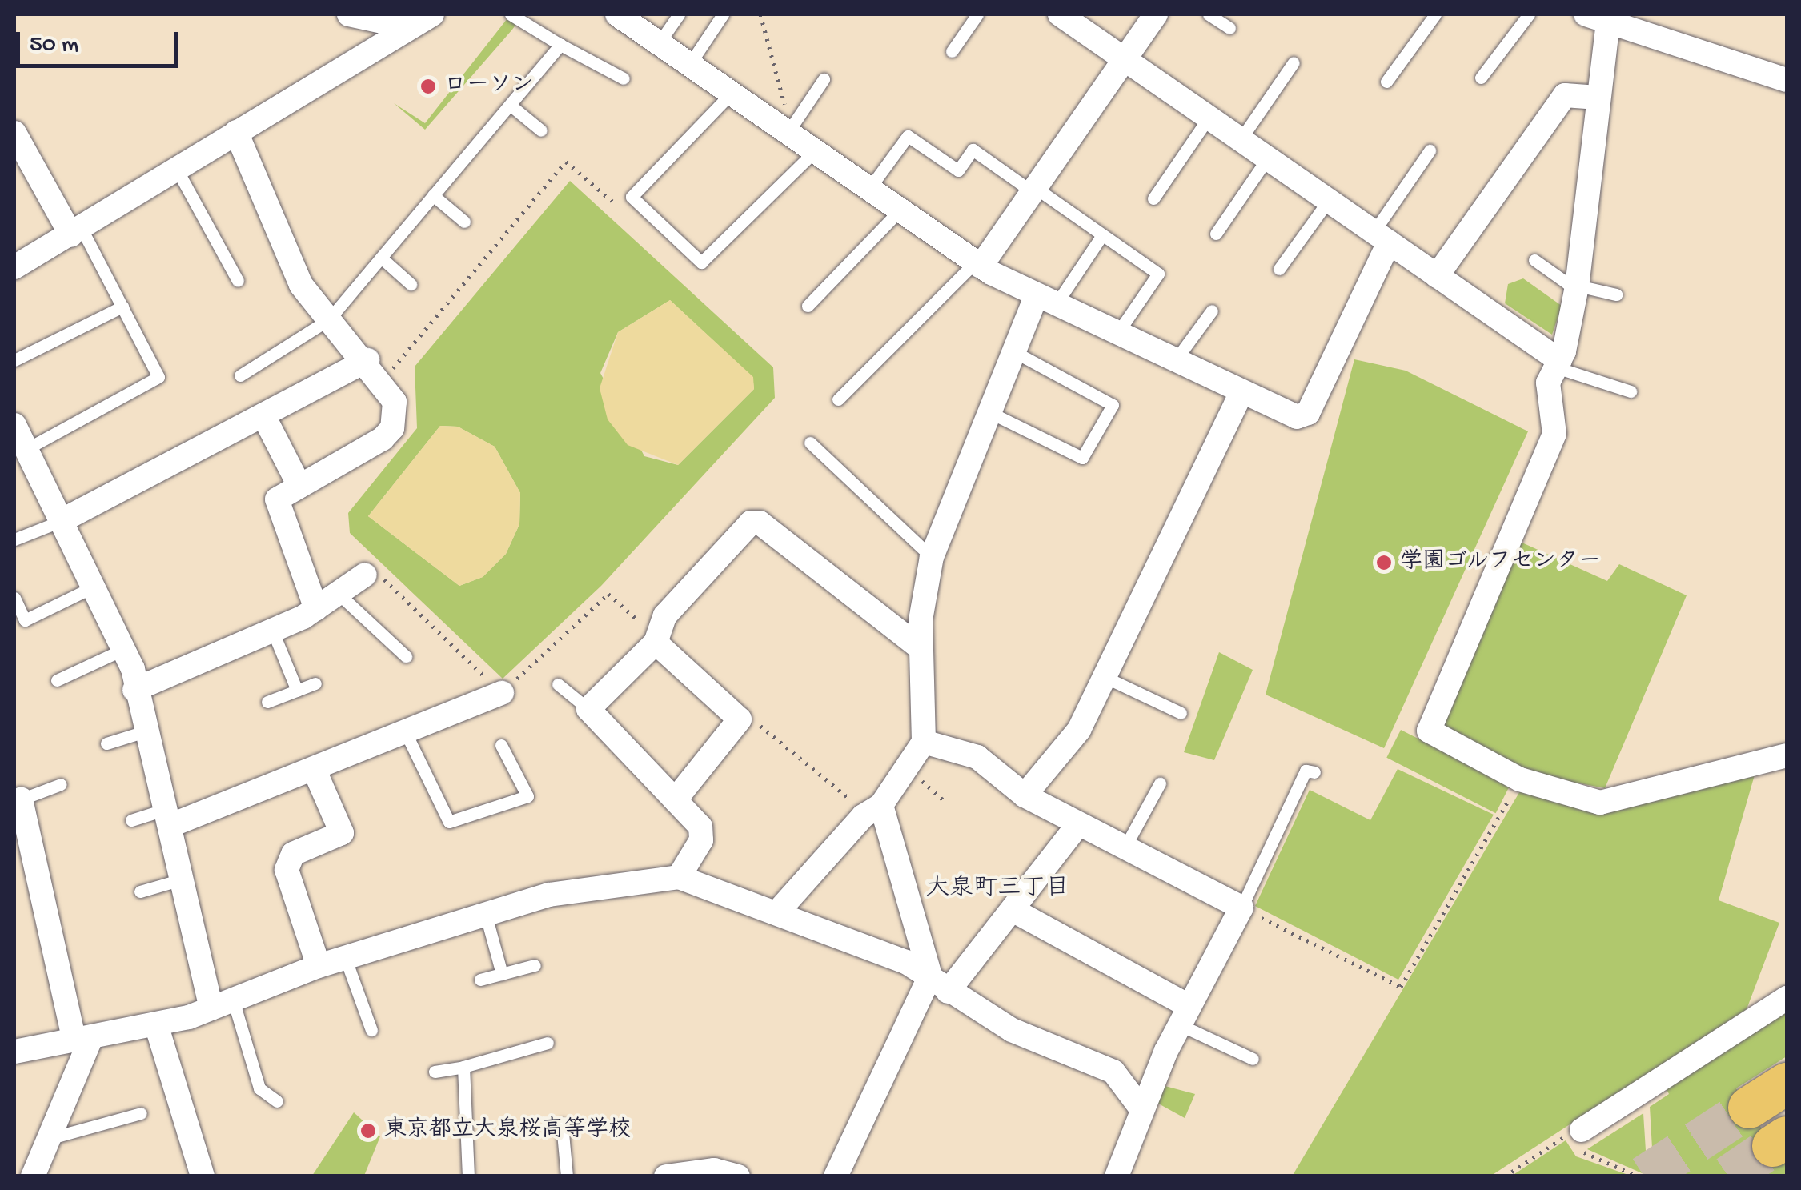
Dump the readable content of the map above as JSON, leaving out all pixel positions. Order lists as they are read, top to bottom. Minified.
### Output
{"districts":["大泉町三丁目"],"places":["ローソン","学園ゴルフセンター","東京都立大泉桜高等学校"],"scale_bar":"50 m"}
